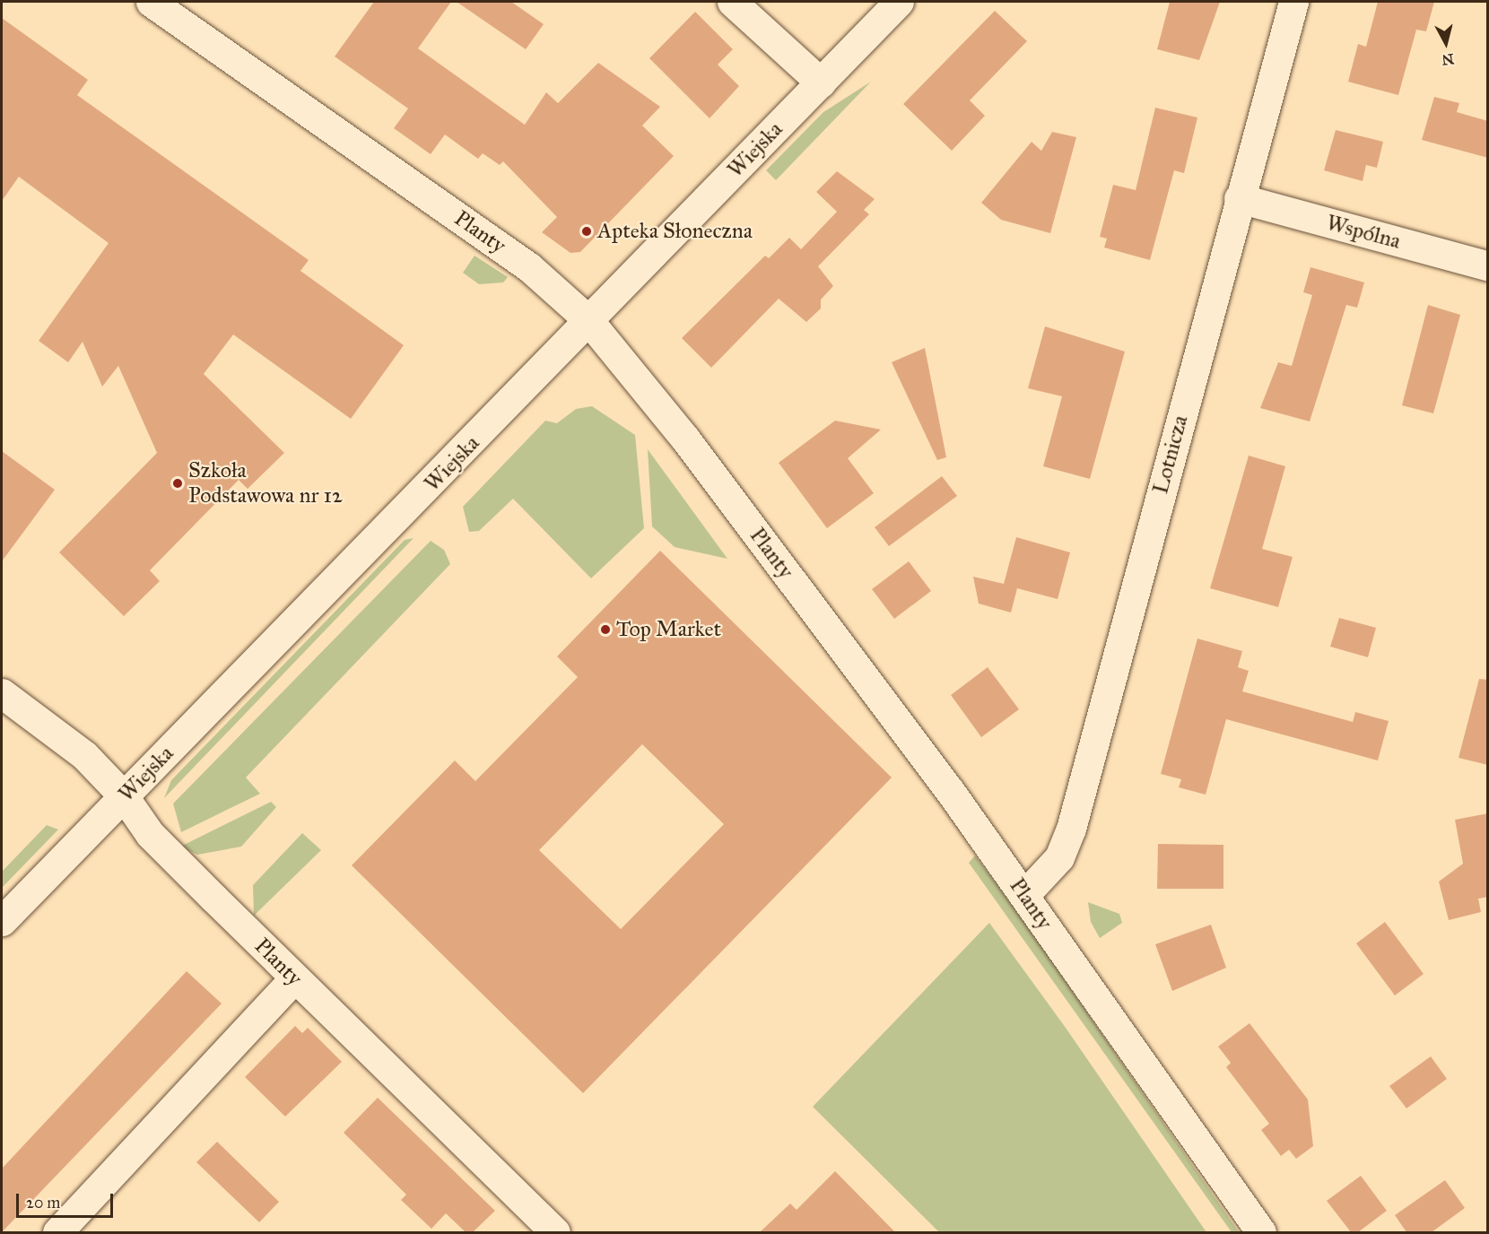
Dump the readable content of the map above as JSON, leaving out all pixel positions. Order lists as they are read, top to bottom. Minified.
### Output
{"streets":{"street":["Wiejska","Planty","Wspólna","Lotnicza"]},"crossings":[["Wiejska","Planty"],["Planty","Lotnicza"],["Wspólna","Lotnicza"]],"places":["Apteka Słoneczna","Szkoła Podstawowa nr 12","Top Market"],"scale_bar":"20 m","north":"bottom"}
